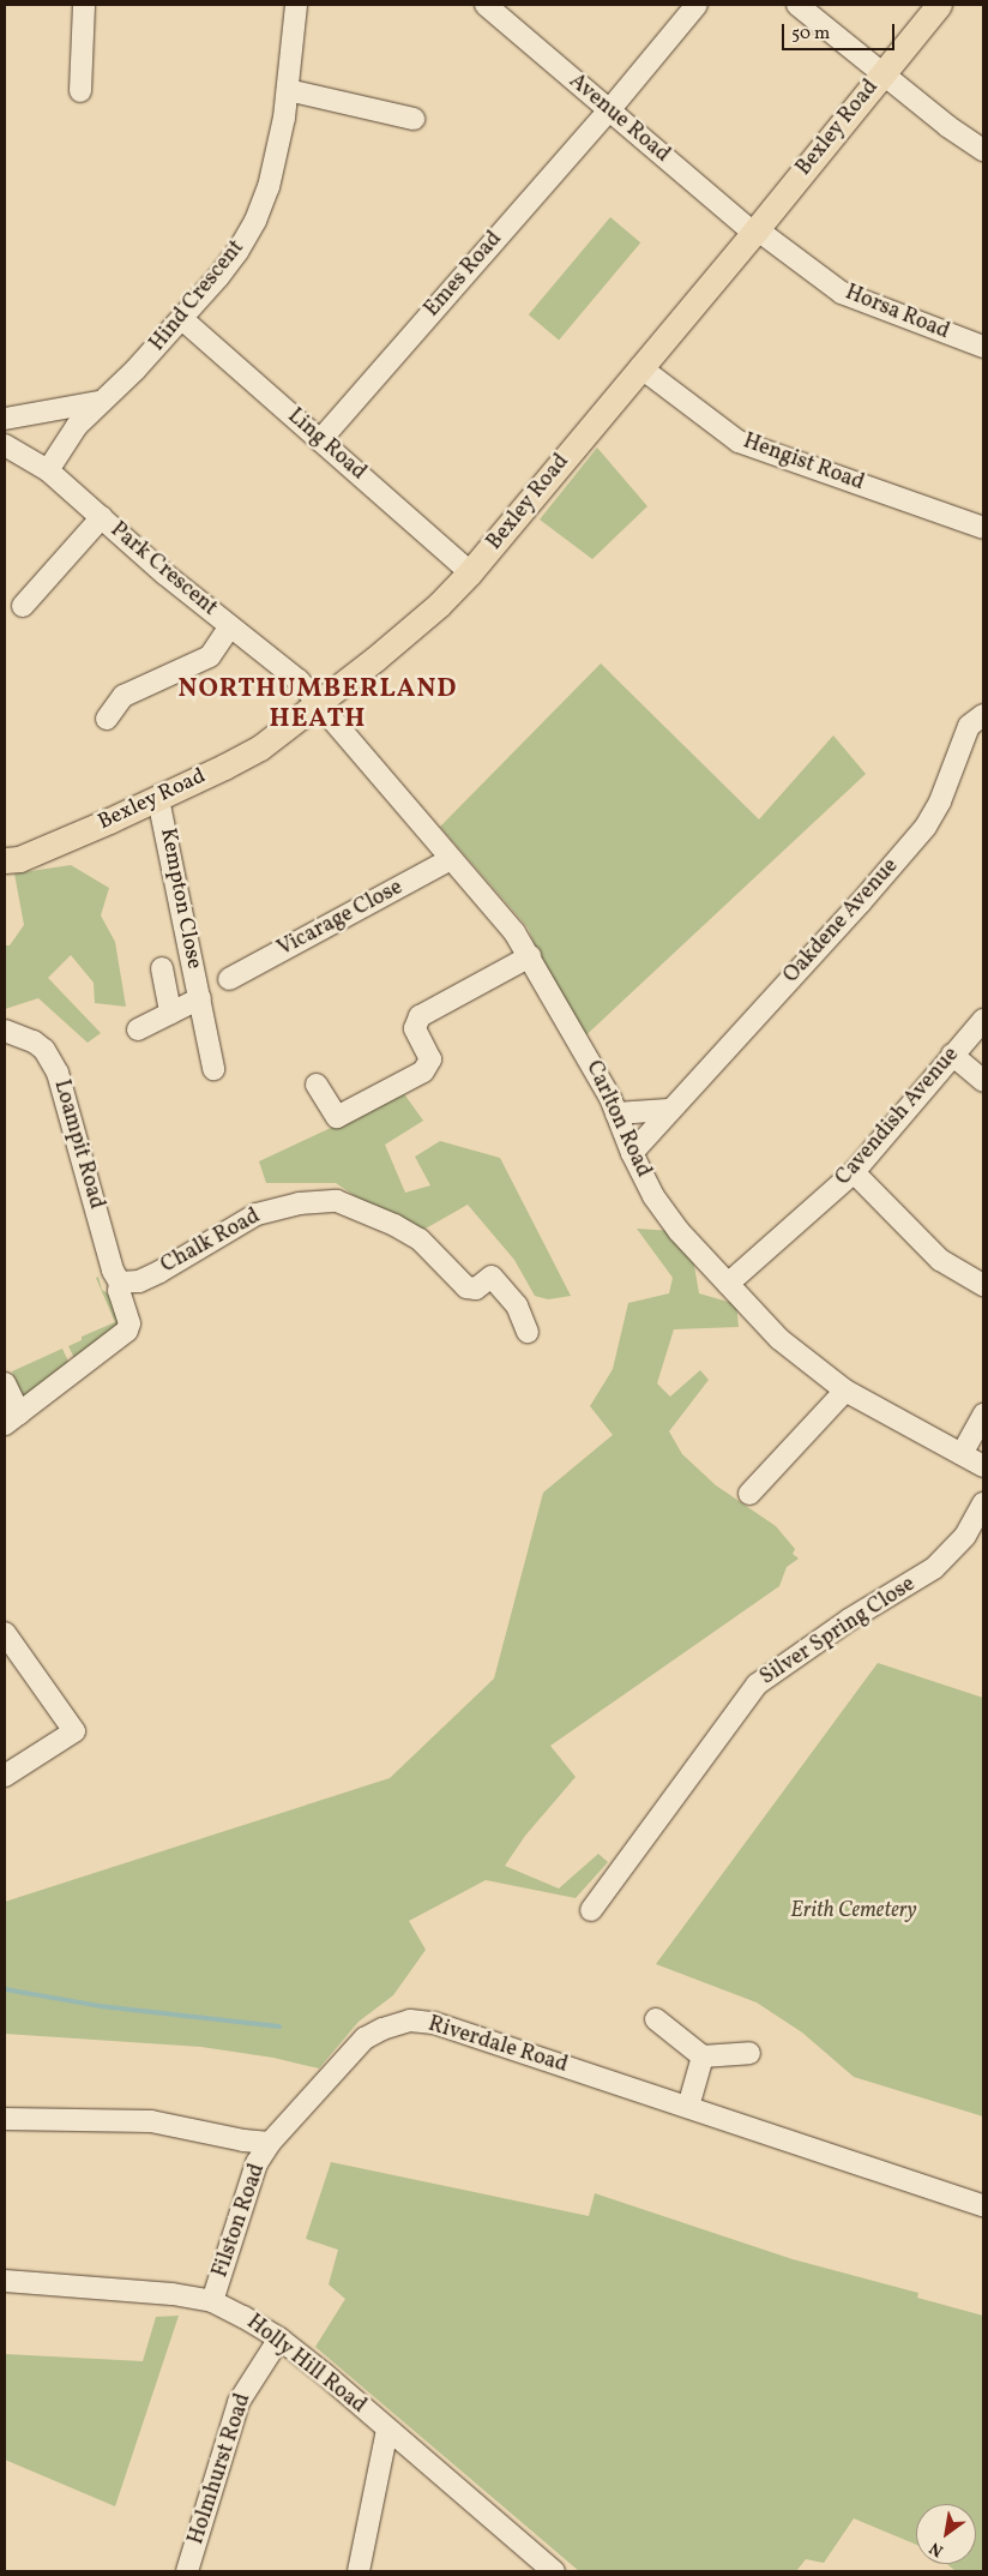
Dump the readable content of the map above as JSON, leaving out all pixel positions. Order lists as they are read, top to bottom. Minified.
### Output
{"streets":{"main road":["Bexley Road"],"street":["Avenue Road","Emes Road","Hind Crescent","Horsa Road","Ling Road","Hengist Road","Park Crescent","Kempton Close","Vicarage Close","Oakdene Avenue","Cavendish Avenue","Carlton Road","Loampit Road","Chalk Road","Silver Spring Close","Riverdale Road","Filston Road","Holly Hill Road","Holmhurst Road"]},"crossings":[["Avenue Road","Bexley Road"],["Avenue Road","Emes Road"],["Avenue Road","Horsa Road"],["Bexley Road","Horsa Road"],["Bexley Road","Ling Road"],["Bexley Road","Hengist Road"],["Bexley Road","Park Crescent"],["Bexley Road","Kempton Close"],["Bexley Road","Carlton Road"],["Emes Road","Ling Road"],["Hind Crescent","Ling Road"],["Hind Crescent","Park Crescent"],["Park Crescent","Carlton Road"],["Vicarage Close","Carlton Road"],["Oakdene Avenue","Carlton Road"],["Cavendish Avenue","Carlton Road"],["Loampit Road","Chalk Road"],["Riverdale Road","Filston Road"],["Filston Road","Holly Hill Road"],["Holly Hill Road","Holmhurst Road"]],"districts":["NORTHUMBERLAND HEATH"],"parks":["Erith Cemetery"],"scale_bar":"50 m","north":"bottom left"}
